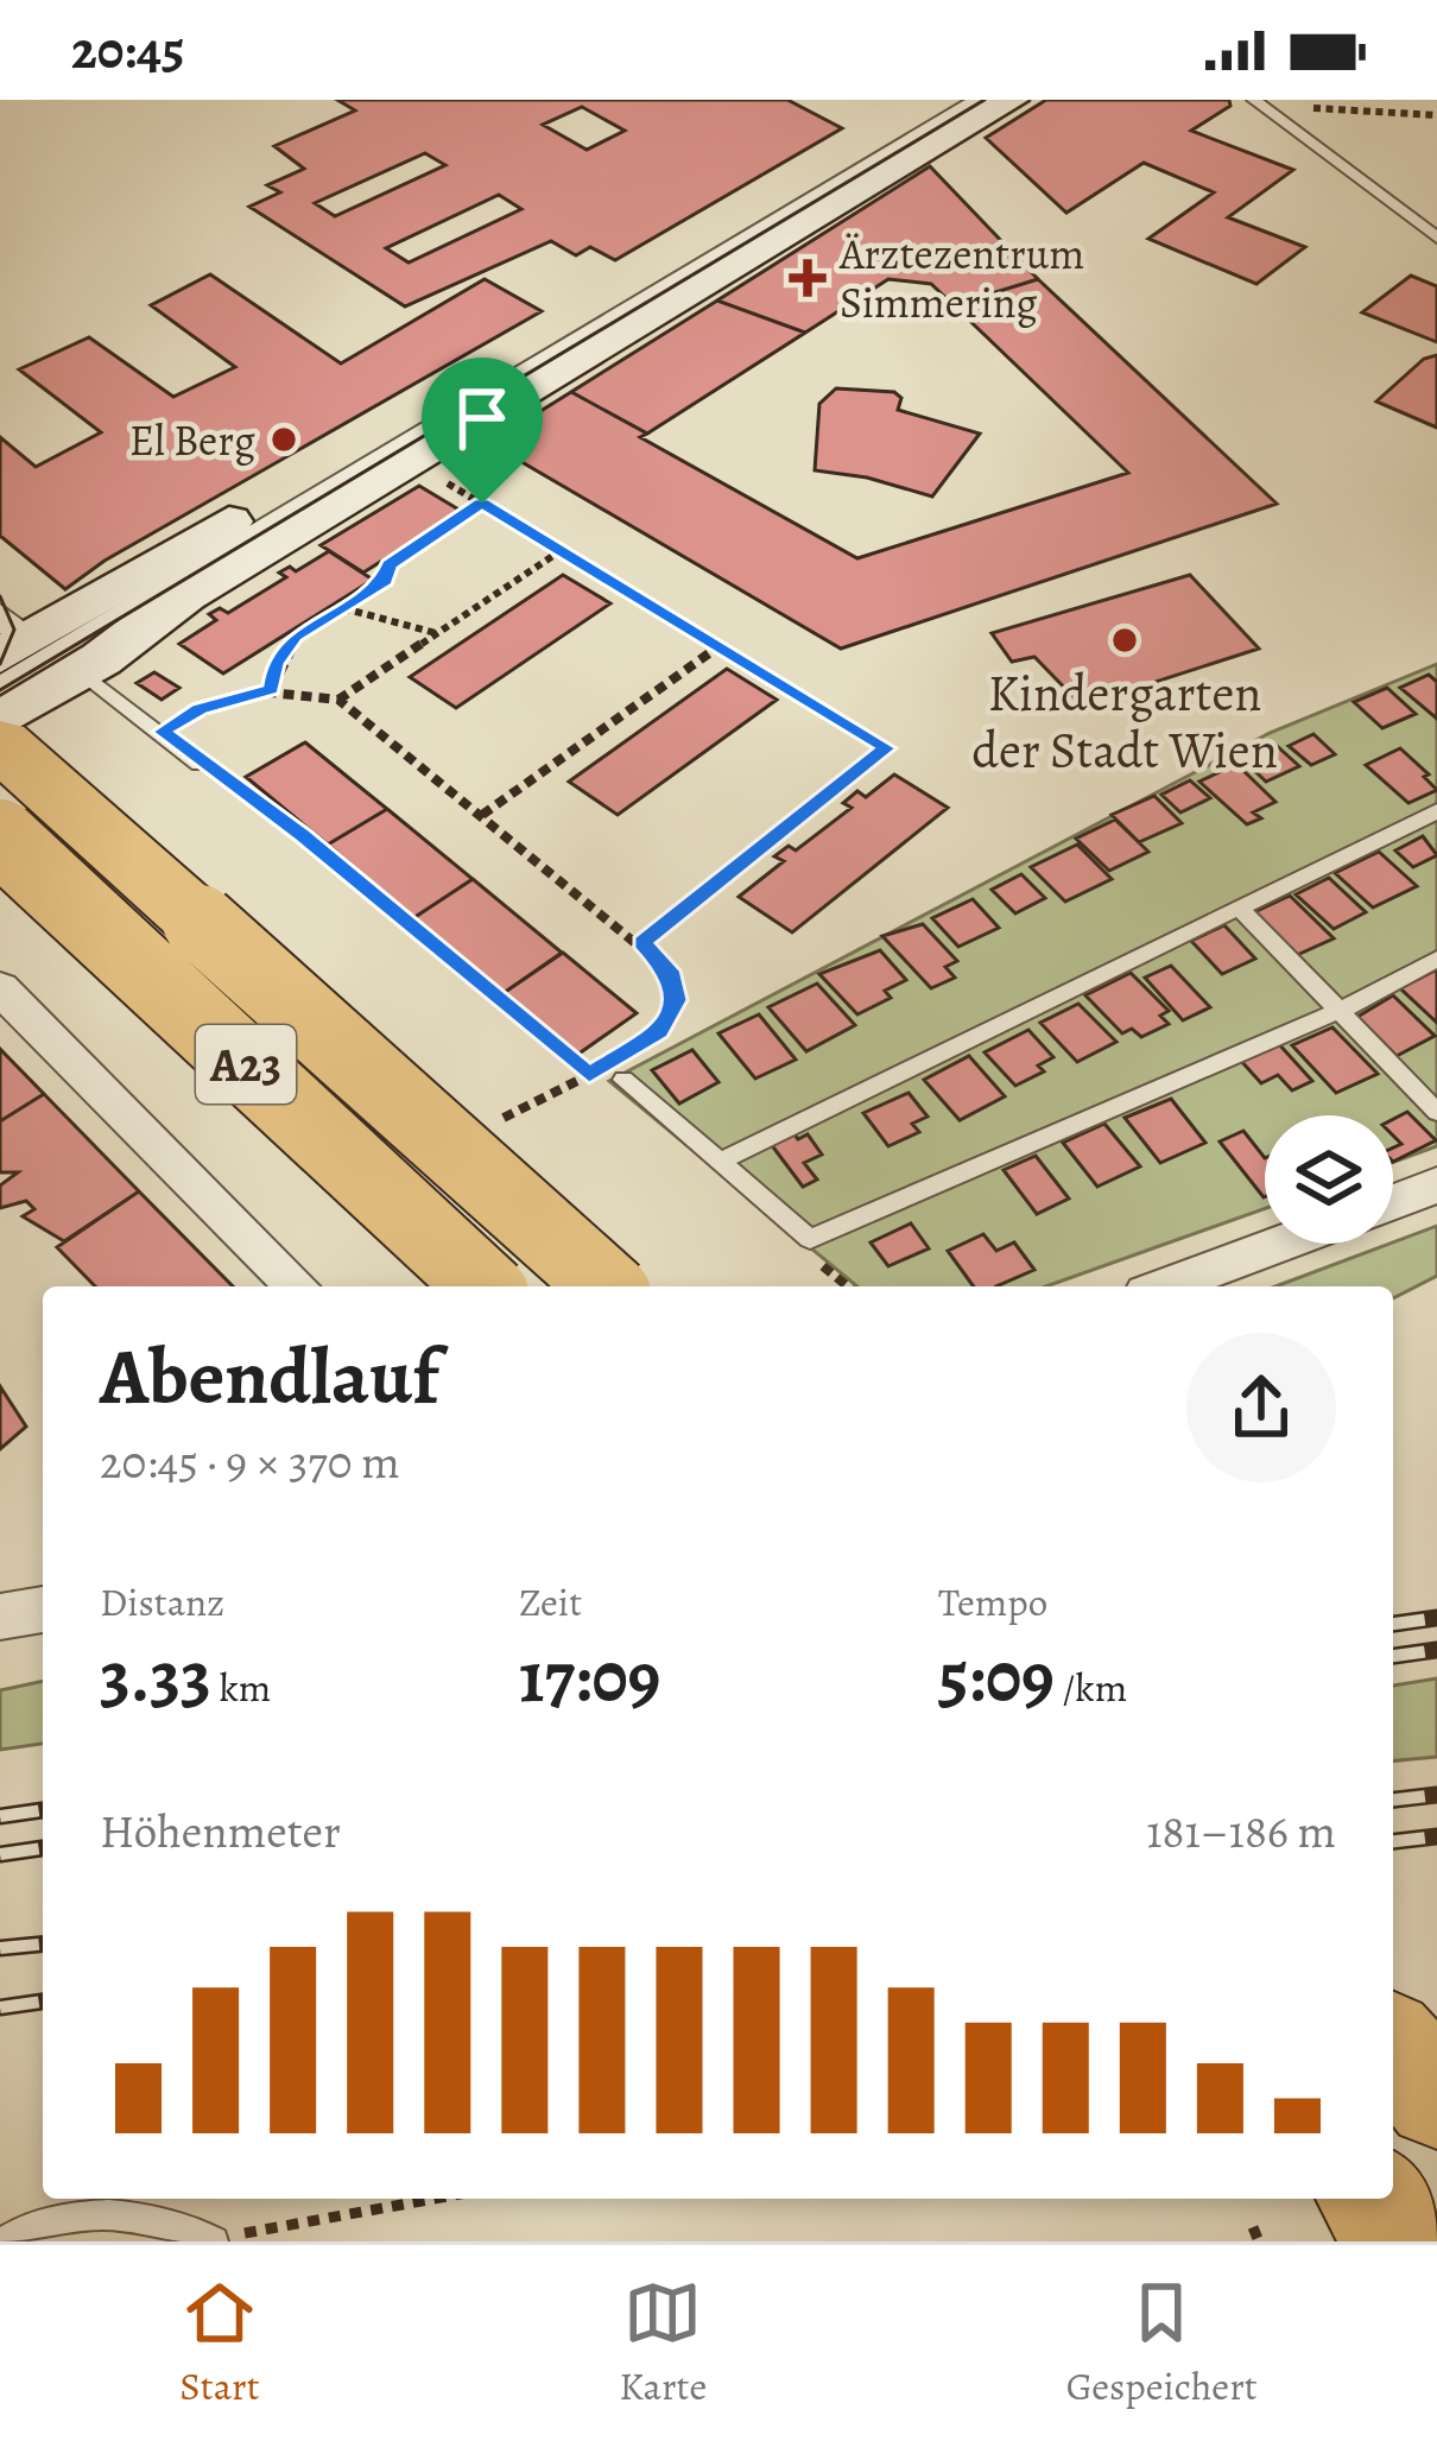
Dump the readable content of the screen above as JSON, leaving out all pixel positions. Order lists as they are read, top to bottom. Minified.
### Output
{"streets":{"highway":["A23"]},"places":{"health":["Ärztezentrum Simmering"],"other":["El Berg","Kindergarten der Stadt Wien"]},"page":{"status":"20:45","heading":["Abendlauf","20:45 · 9 × 370 m"],"stats":[["Distanz","3.33 km"],["Zeit","17:09"],["Tempo","5:09 /km"]],"chart":["Höhenmeter","181–186 m"],"tabs":["Start","Karte","Gespeichert"]}}
